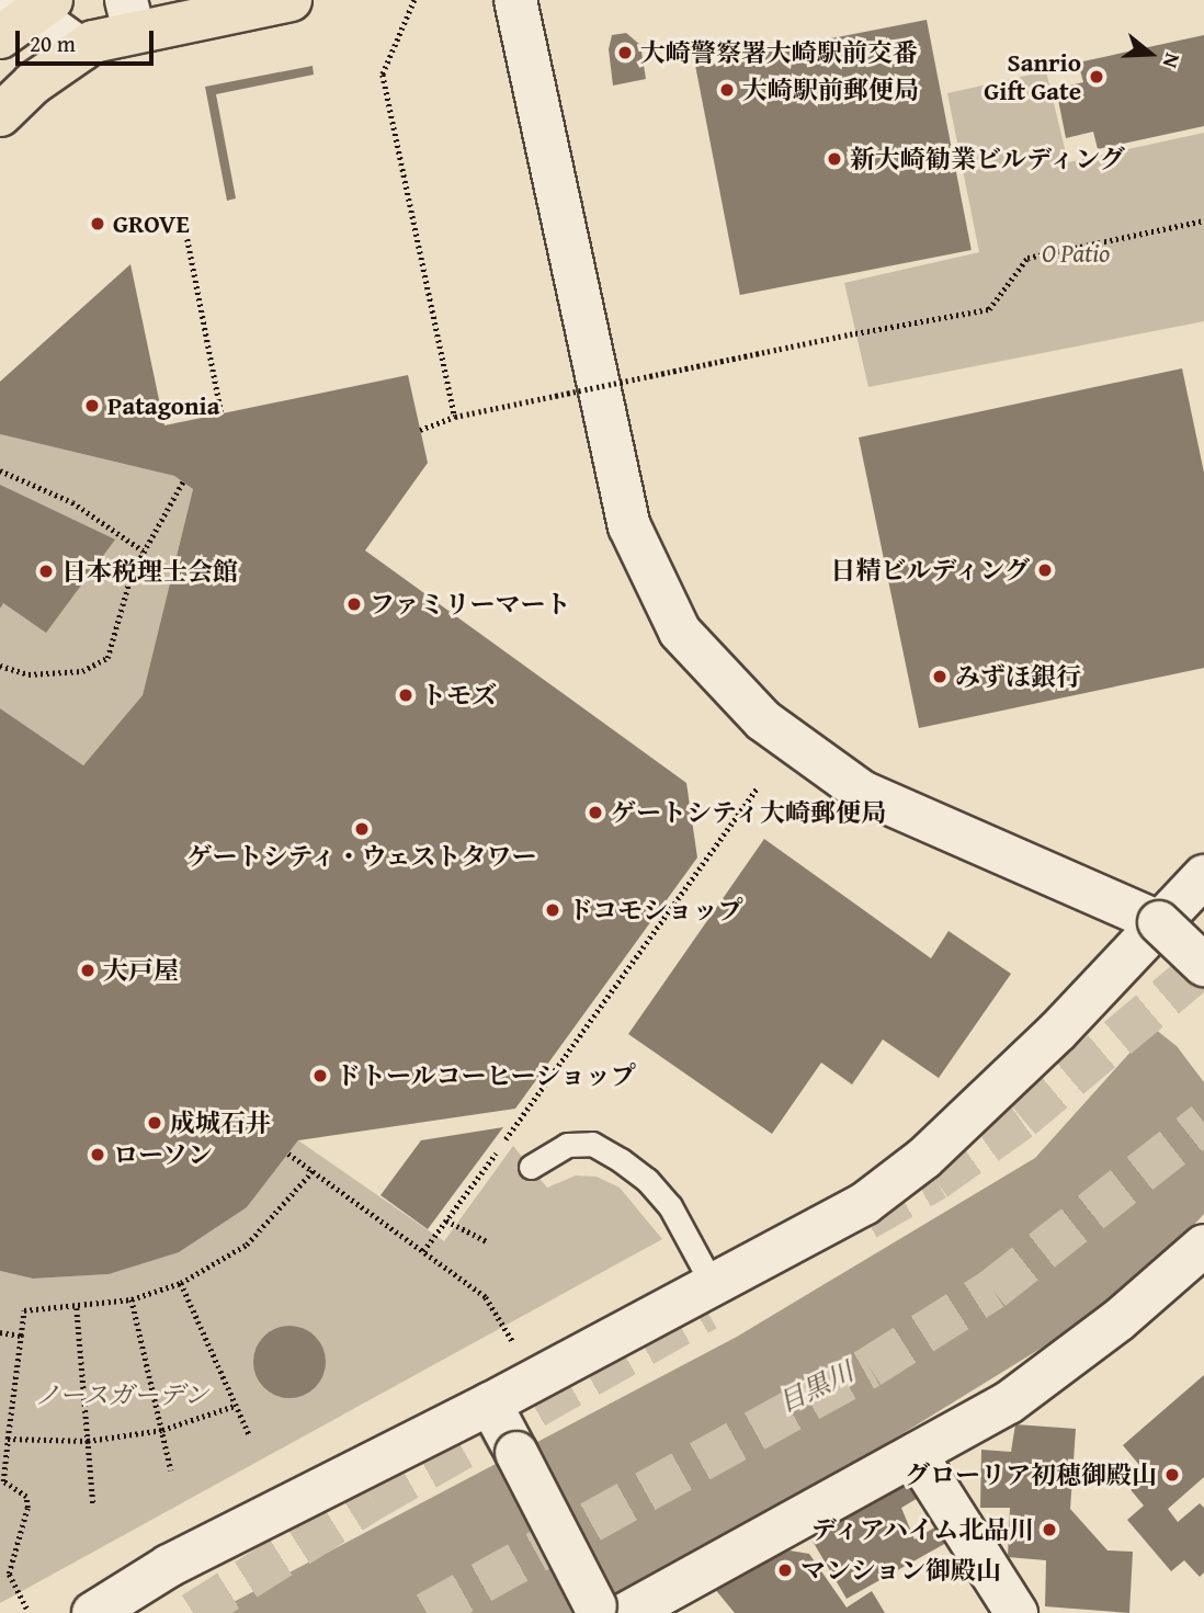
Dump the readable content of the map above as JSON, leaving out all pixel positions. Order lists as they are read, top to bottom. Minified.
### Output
{"water":["目黒川"],"parks":["O Patio","ノースガーデン"],"places":["大崎警察署大崎駅前交番","Sanrio Gift Gate","大崎駅前郵便局","新大崎勧業ビルディング","GROVE","Patagonia","日精ビルディング","日本税理士会館","ファミリーマート","みずほ銀行","トモズ","ゲートシティ大崎郵便局","ゲートシティ・ウェストタワー","ドコモショップ","大戸屋","ドトールコーヒーショップ","成城石井","ローソン","グローリア初穂御殿山","ディアハイム北品川","マンション御殿山"],"scale_bar":"20 m","north":"right"}
